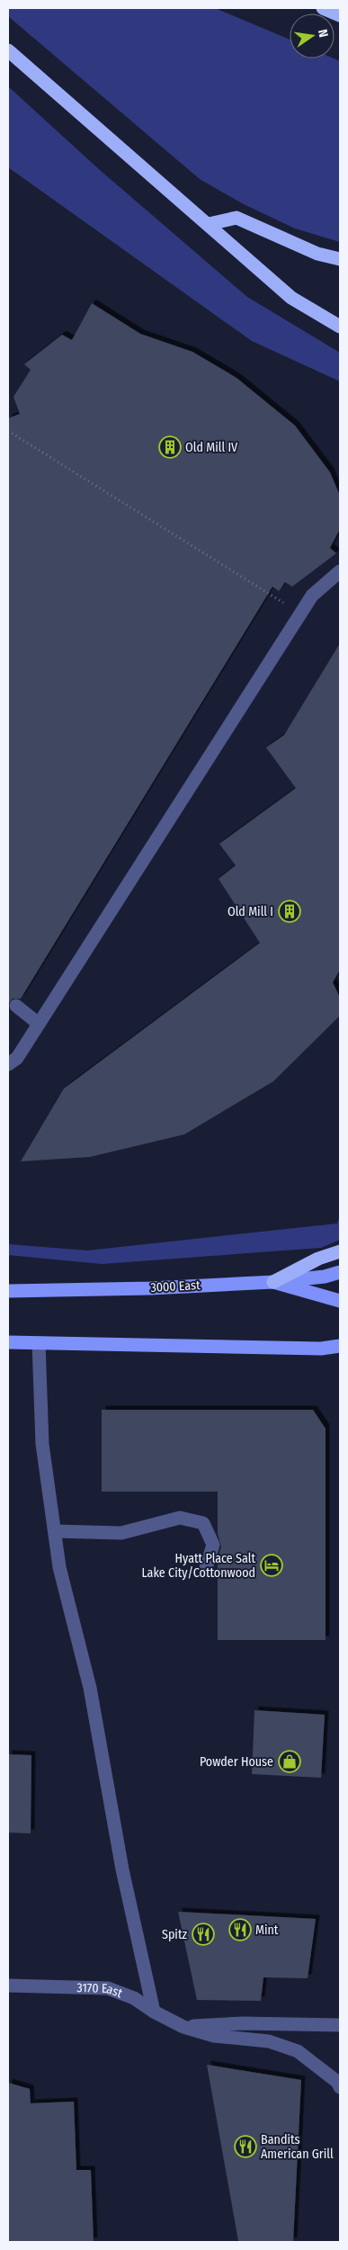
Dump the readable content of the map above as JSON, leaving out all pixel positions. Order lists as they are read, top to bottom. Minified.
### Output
{"streets":{"main road":["3000 East"],"street":["3170 East"]},"places":{"building":["Old Mill IV","Old Mill I"],"hotel":["Hyatt Place Salt Lake City/Cottonwood"],"shop":["Powder House"],"restaurant":["Mint","Spitz","Bandits American Grill"]},"north":"right"}
